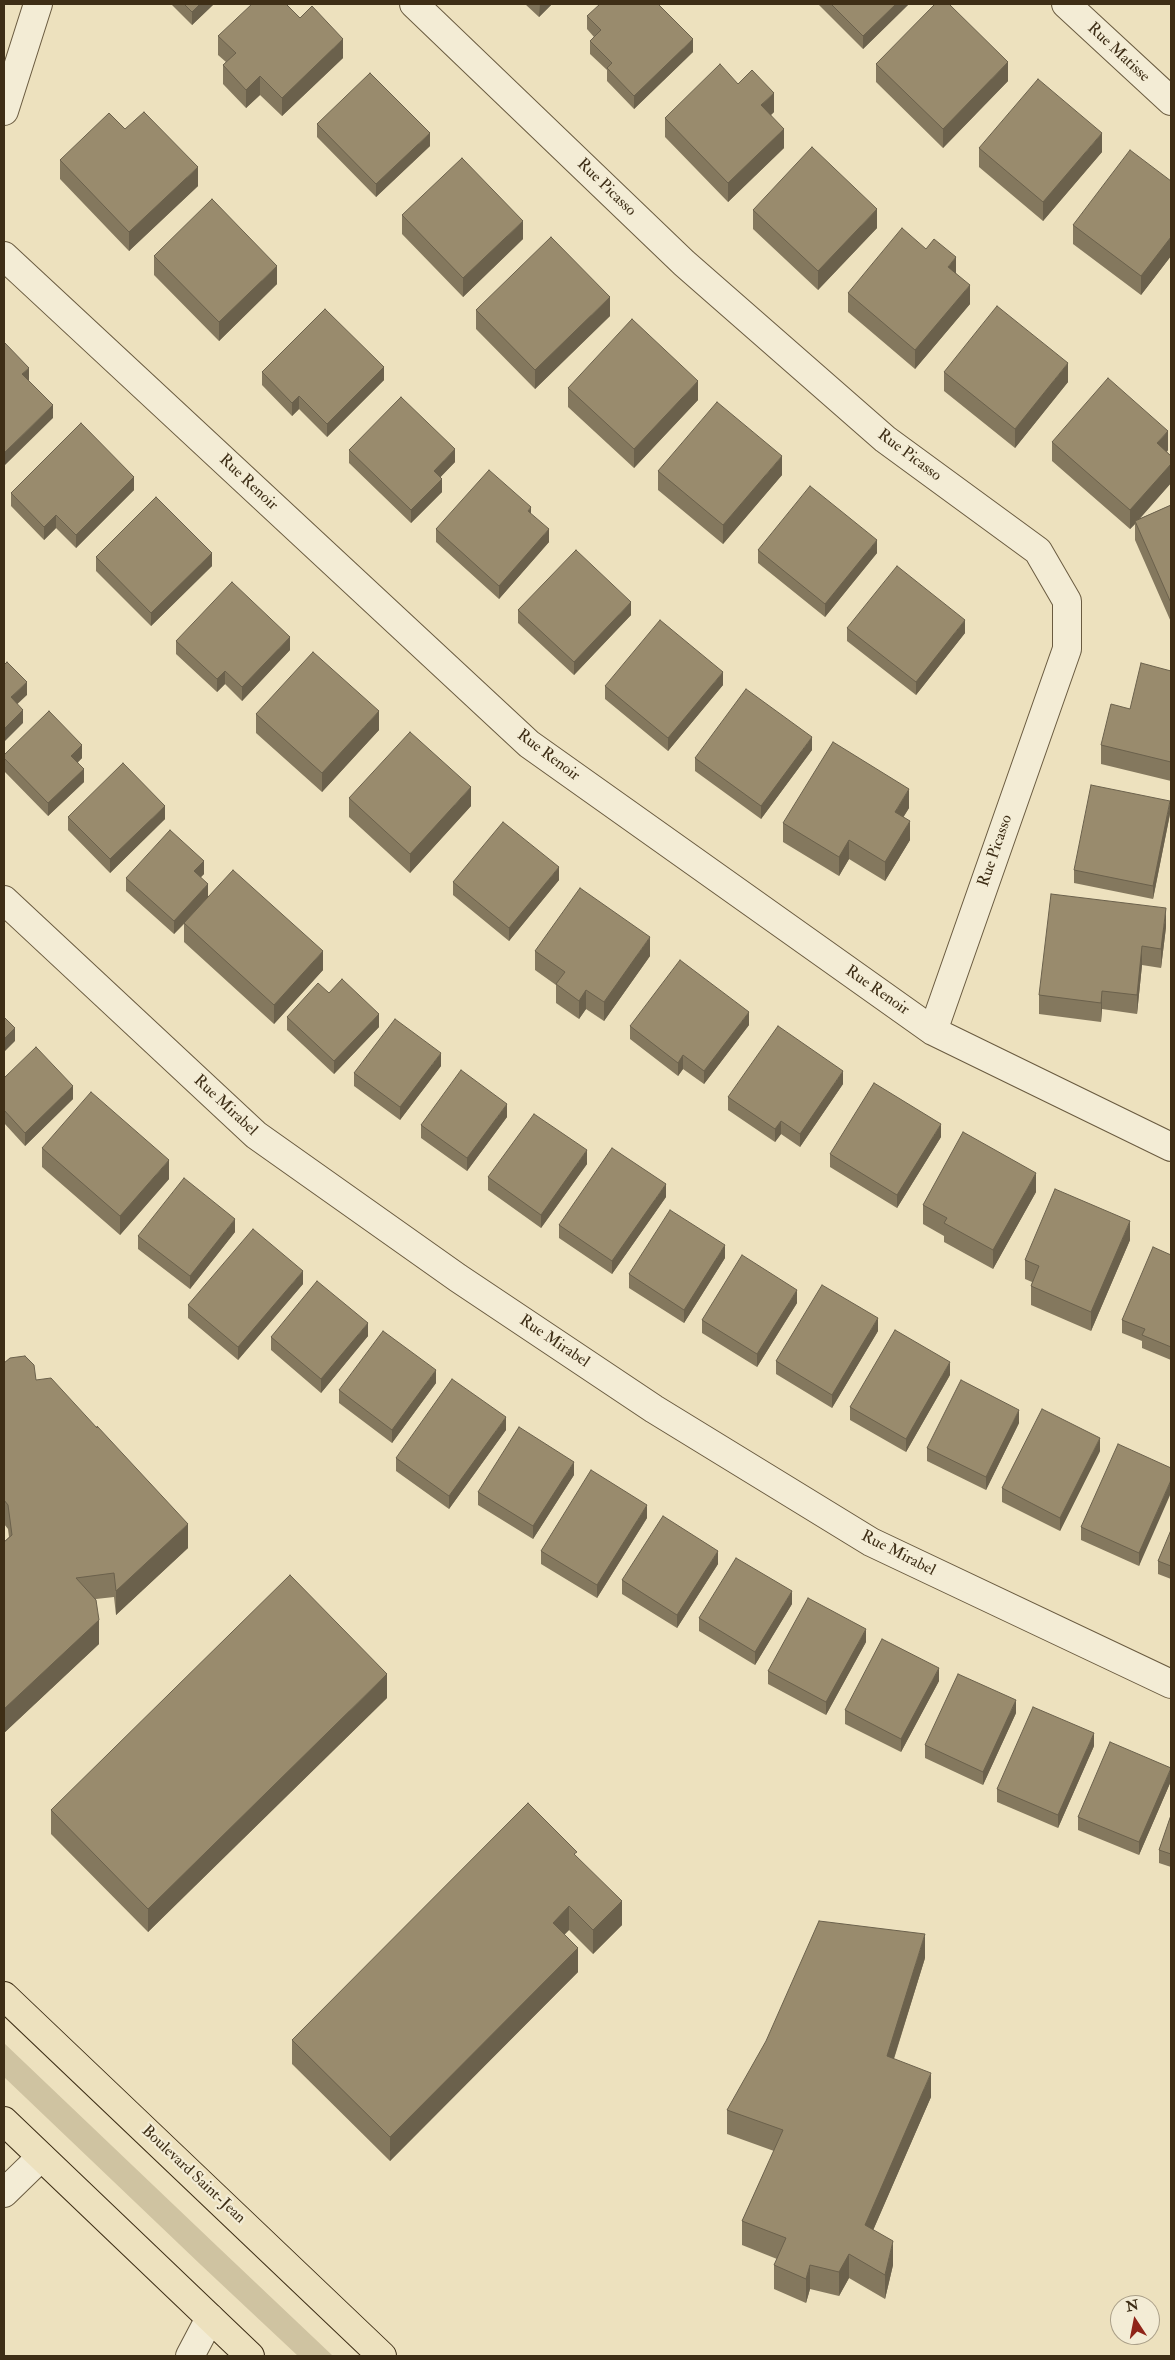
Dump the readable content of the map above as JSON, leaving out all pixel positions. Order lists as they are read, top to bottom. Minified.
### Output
{"streets":{"main road":["Boulevard Saint-Jean"],"street":["Rue Matisse","Rue Picasso","Rue Renoir","Rue Mirabel"]},"crossings":[["Rue Picasso","Rue Renoir"]],"north":"top"}
